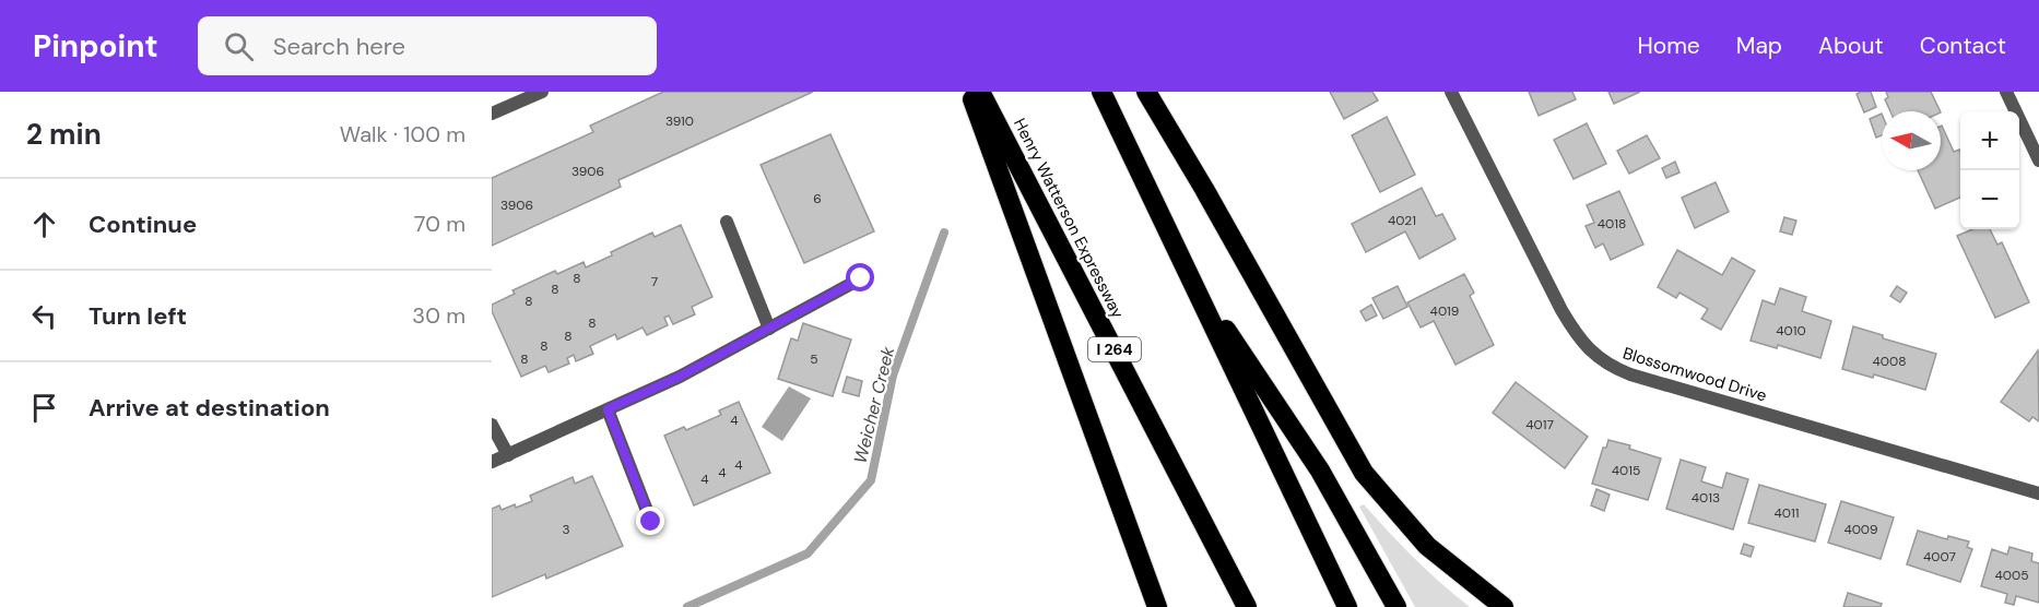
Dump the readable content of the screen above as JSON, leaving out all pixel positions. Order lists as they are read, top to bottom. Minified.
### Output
{"streets":{"highway":["Henry Watterson Expressway","I 264"],"street":["Blossomwood Drive"]},"water":["Weicher Creek"],"house_numbers":["3910","3906","6","3906","4021","4018","8","7","8","8","4019","8","4010","8","8","8","5","4008","4","4017","4","4015","4","4","4013","4011","3","4009","4007","4005"],"north":"left","page":{"header":"Pinpoint","search":"Search here","nav":["Home","Map","About","Contact"],"heading":["2 min","Walk · 100 m"],"map_buttons":["+","−"],"list":[["Continue","70 m"],["Turn left","30 m"],"Arrive at destination"]}}
